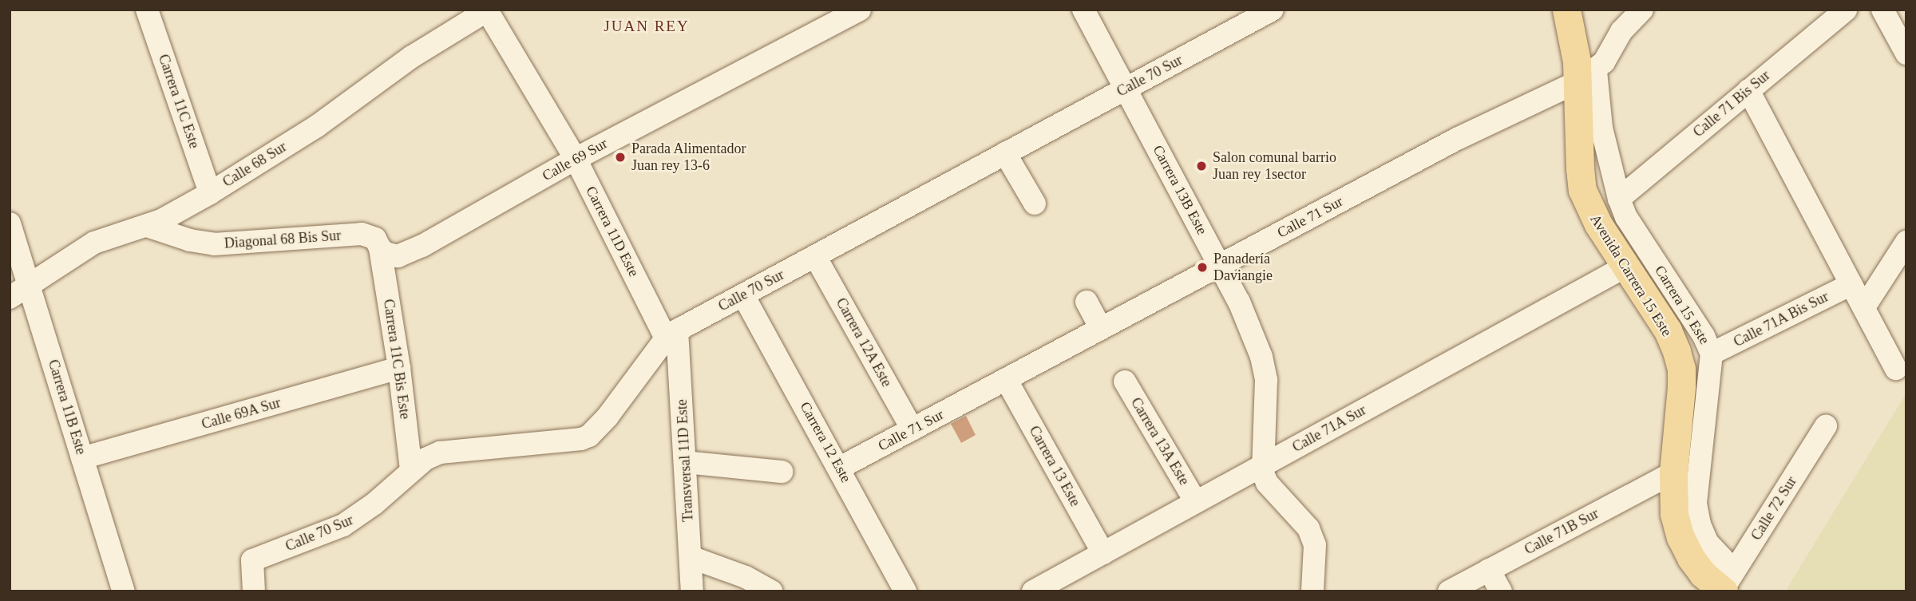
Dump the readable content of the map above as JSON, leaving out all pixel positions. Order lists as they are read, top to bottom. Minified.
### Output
{"streets":{"main road":["Avenida Carrera 15 Este"],"street":["Calle 70 Sur","Carrera 11C Este","Calle 71 Bis Sur","Calle 69 Sur","Calle 68 Sur","Carrera 13B Este","Calle 71 Sur","Carrera 11D Este","Diagonal 68 Bis Sur","Carrera 15 Este","Calle 71A Bis Sur","Carrera 12A Este","Carrera 11C Bis Este","Carrera 11B Este","Calle 69A Sur","Calle 71A Sur","Carrera 13A Este","Carrera 12 Este","Transversal 11D Este","Carrera 13 Este","Calle 72 Sur","Calle 71B Sur"]},"crossings":[["Calle 70 Sur","Carrera 13B Este"],["Calle 70 Sur","Carrera 11D Este"],["Calle 70 Sur","Carrera 12A Este"],["Calle 70 Sur","Carrera 11C Bis Este"],["Calle 70 Sur","Carrera 12 Este"],["Calle 70 Sur","Transversal 11D Este"],["Carrera 11C Este","Calle 68 Sur"],["Calle 71 Bis Sur","Carrera 15 Este"],["Calle 69 Sur","Carrera 11D Este"],["Calle 69 Sur","Diagonal 68 Bis Sur"],["Calle 69 Sur","Carrera 11C Bis Este"],["Calle 68 Sur","Carrera 11D Este"],["Calle 68 Sur","Diagonal 68 Bis Sur"],["Calle 68 Sur","Carrera 11B Este"],["Carrera 13B Este","Calle 71 Sur"],["Carrera 13B Este","Calle 71A Sur"],["Calle 71 Sur","Avenida Carrera 15 Este"],["Calle 71 Sur","Carrera 15 Este"],["Calle 71 Sur","Carrera 12A Este"],["Calle 71 Sur","Carrera 12 Este"],["Calle 71 Sur","Carrera 13 Este"],["Carrera 11D Este","Transversal 11D Este"],["Diagonal 68 Bis Sur","Carrera 11C Bis Este"],["Avenida Carrera 15 Este","Carrera 15 Este"],["Avenida Carrera 15 Este","Calle 71A Sur"],["Avenida Carrera 15 Este","Calle 72 Sur"],["Avenida Carrera 15 Este","Calle 71B Sur"],["Carrera 15 Este","Calle 71A Bis Sur"],["Carrera 15 Este","Calle 72 Sur"],["Carrera 11C Bis Este","Calle 69A Sur"],["Carrera 11B Este","Calle 69A Sur"],["Calle 71A Sur","Carrera 13A Este"],["Calle 71A Sur","Carrera 13 Este"]],"districts":["JUAN REY"],"places":["Parada Alimentador Juan rey 13-6","Salon comunal barrio Juan rey 1sector","Panadería Daviangie"]}
